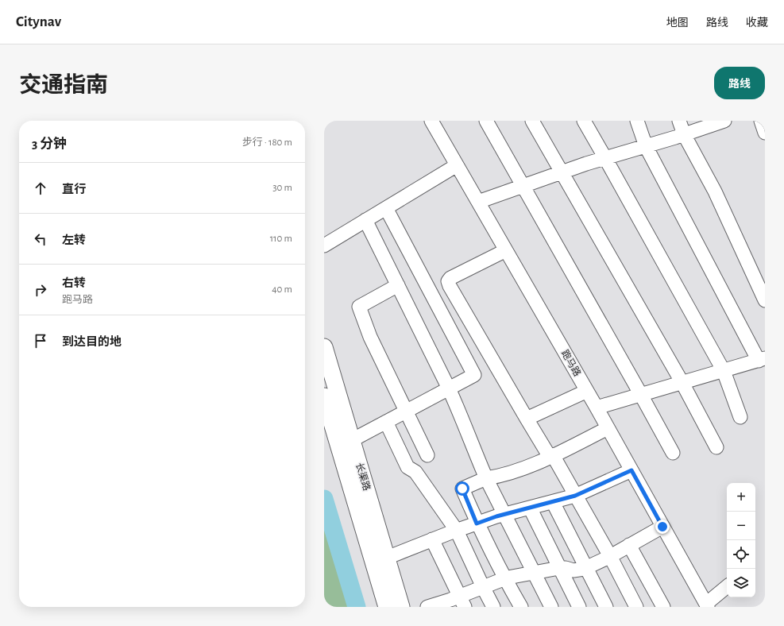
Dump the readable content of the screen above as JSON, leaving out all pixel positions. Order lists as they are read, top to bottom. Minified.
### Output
{"streets":{"main road":["长渠路"],"street":["跑马路"]},"page":{"header":"Citynav","nav":["地图","路线","收藏"],"title":"交通指南","buttons":"路线","heading":["3 分钟","步行 · 180 m"],"list":[["直行","30 m"],["左转","110 m"],["右转","跑马路","40 m"],"到达目的地"],"map_buttons":["+","−"]}}
